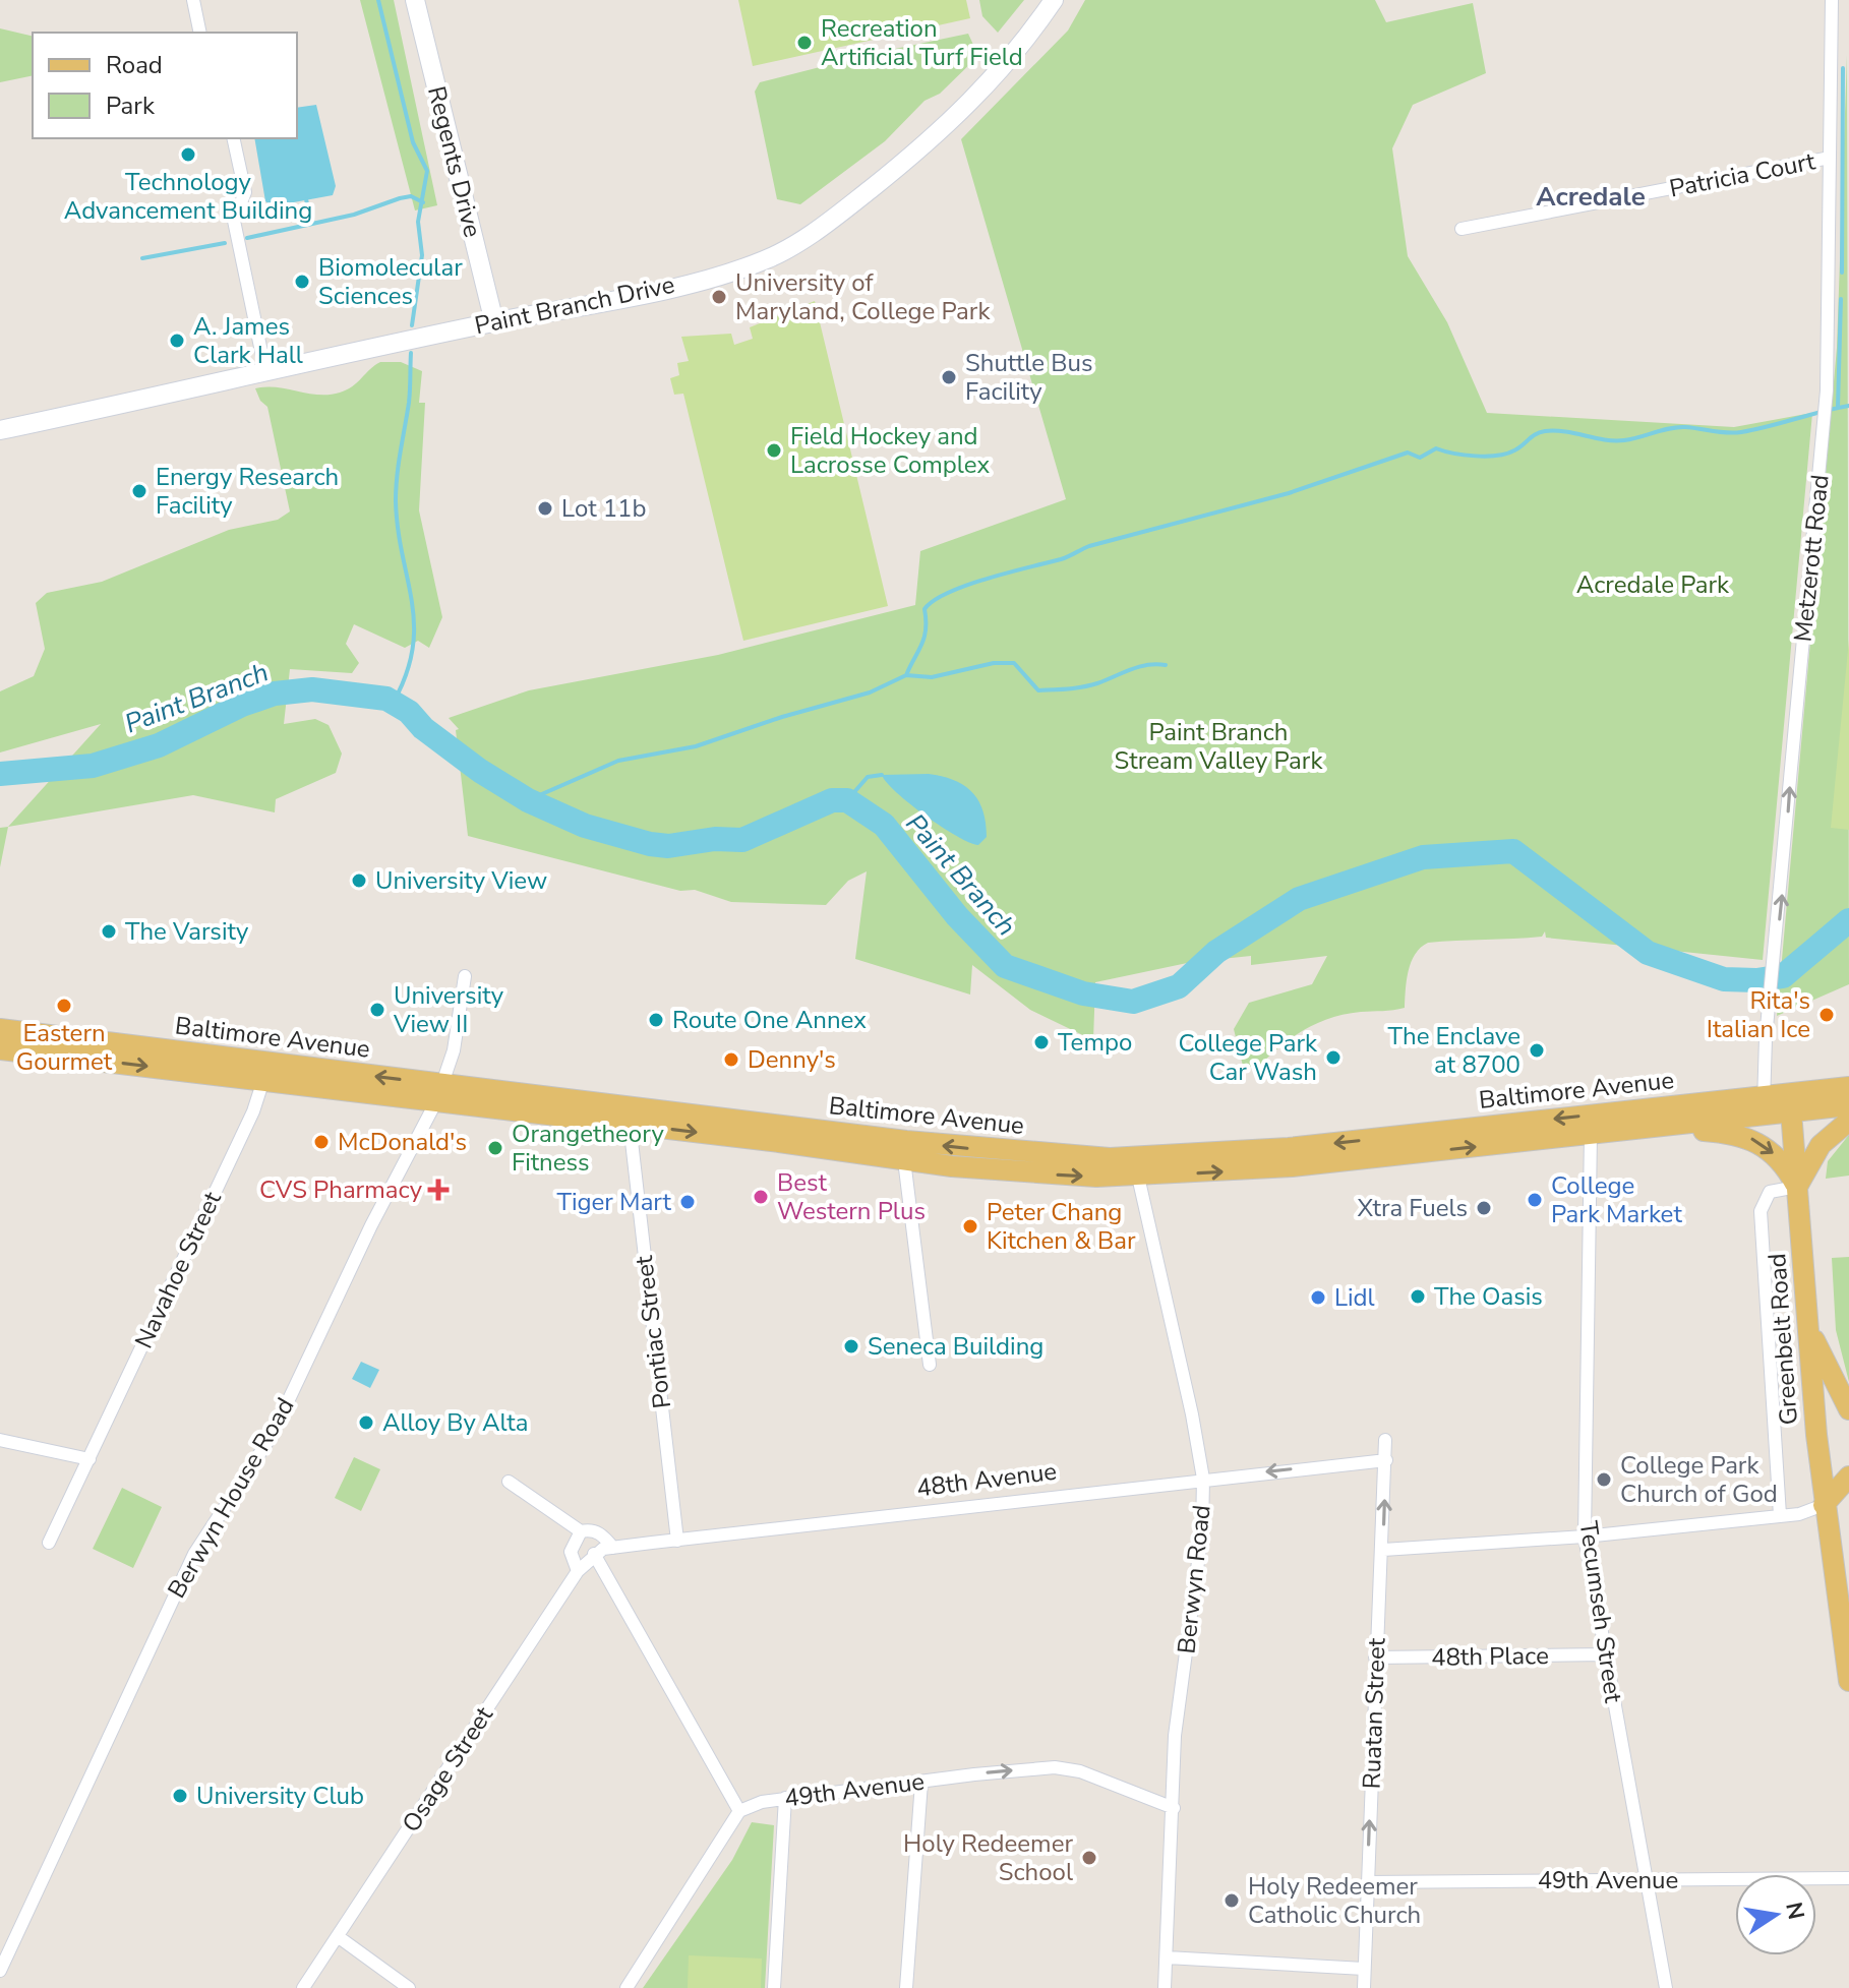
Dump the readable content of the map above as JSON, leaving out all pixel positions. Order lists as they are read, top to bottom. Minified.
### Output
{"streets":{"main road":["Baltimore Avenue","Greenbelt Road"],"street":["Regents Drive","Patricia Court","Paint Branch Drive","Metzerott Road","Navahoe Street","Pontiac Street","48th Avenue","Berwyn House Road","Berwyn Road","Tecumseh Street","48th Place","Ruatan Street","Osage Street","49th Avenue"]},"crossings":[["Regents Drive","Paint Branch Drive"],["Patricia Court","Metzerott Road"],["Metzerott Road","Baltimore Avenue"],["Baltimore Avenue","Navahoe Street"],["Baltimore Avenue","Pontiac Street"],["Baltimore Avenue","Greenbelt Road"],["Baltimore Avenue","Berwyn House Road"],["Baltimore Avenue","Berwyn Road"],["Baltimore Avenue","Tecumseh Street"],["Pontiac Street","48th Avenue"],["48th Avenue","Berwyn Road"],["48th Avenue","Ruatan Street"],["48th Avenue","Osage Street"],["Berwyn Road","49th Avenue"],["Tecumseh Street","48th Place"],["Tecumseh Street","49th Avenue"],["48th Place","Ruatan Street"],["Ruatan Street","49th Avenue"]],"one_way":["Metzerott Road","Ruatan Street"],"districts":["Acredale"],"water":["Paint Branch"],"parks":["Acredale Park","Paint Branch Stream Valley Park"],"places":{"other":["Recreation Artificial Turf Field","Technology Advancement Building","Biomolecular Sciences","University of Maryland, College Park","A. James Clark Hall","Shuttle Bus Facility","Field Hockey and Lacrosse Complex","Energy Research Facility","Lot 11b","University View","The Varsity","Eastern Gourmet","University View II","Rita's Italian Ice","Route One Annex","Tempo","The Enclave at 8700","College Park Car Wash","Denny's","McDonald's","Orangetheory Fitness","Best Western Plus","College Park Market","Tiger Mart","Xtra Fuels","Peter Chang Kitchen & Bar","The Oasis","Lidl","Seneca Building","Alloy By Alta","College Park Church of God","University Club","Holy Redeemer School","Holy Redeemer Catholic Church"],"health":["CVS Pharmacy"]},"legend":["Road","Park"],"north":"right"}
